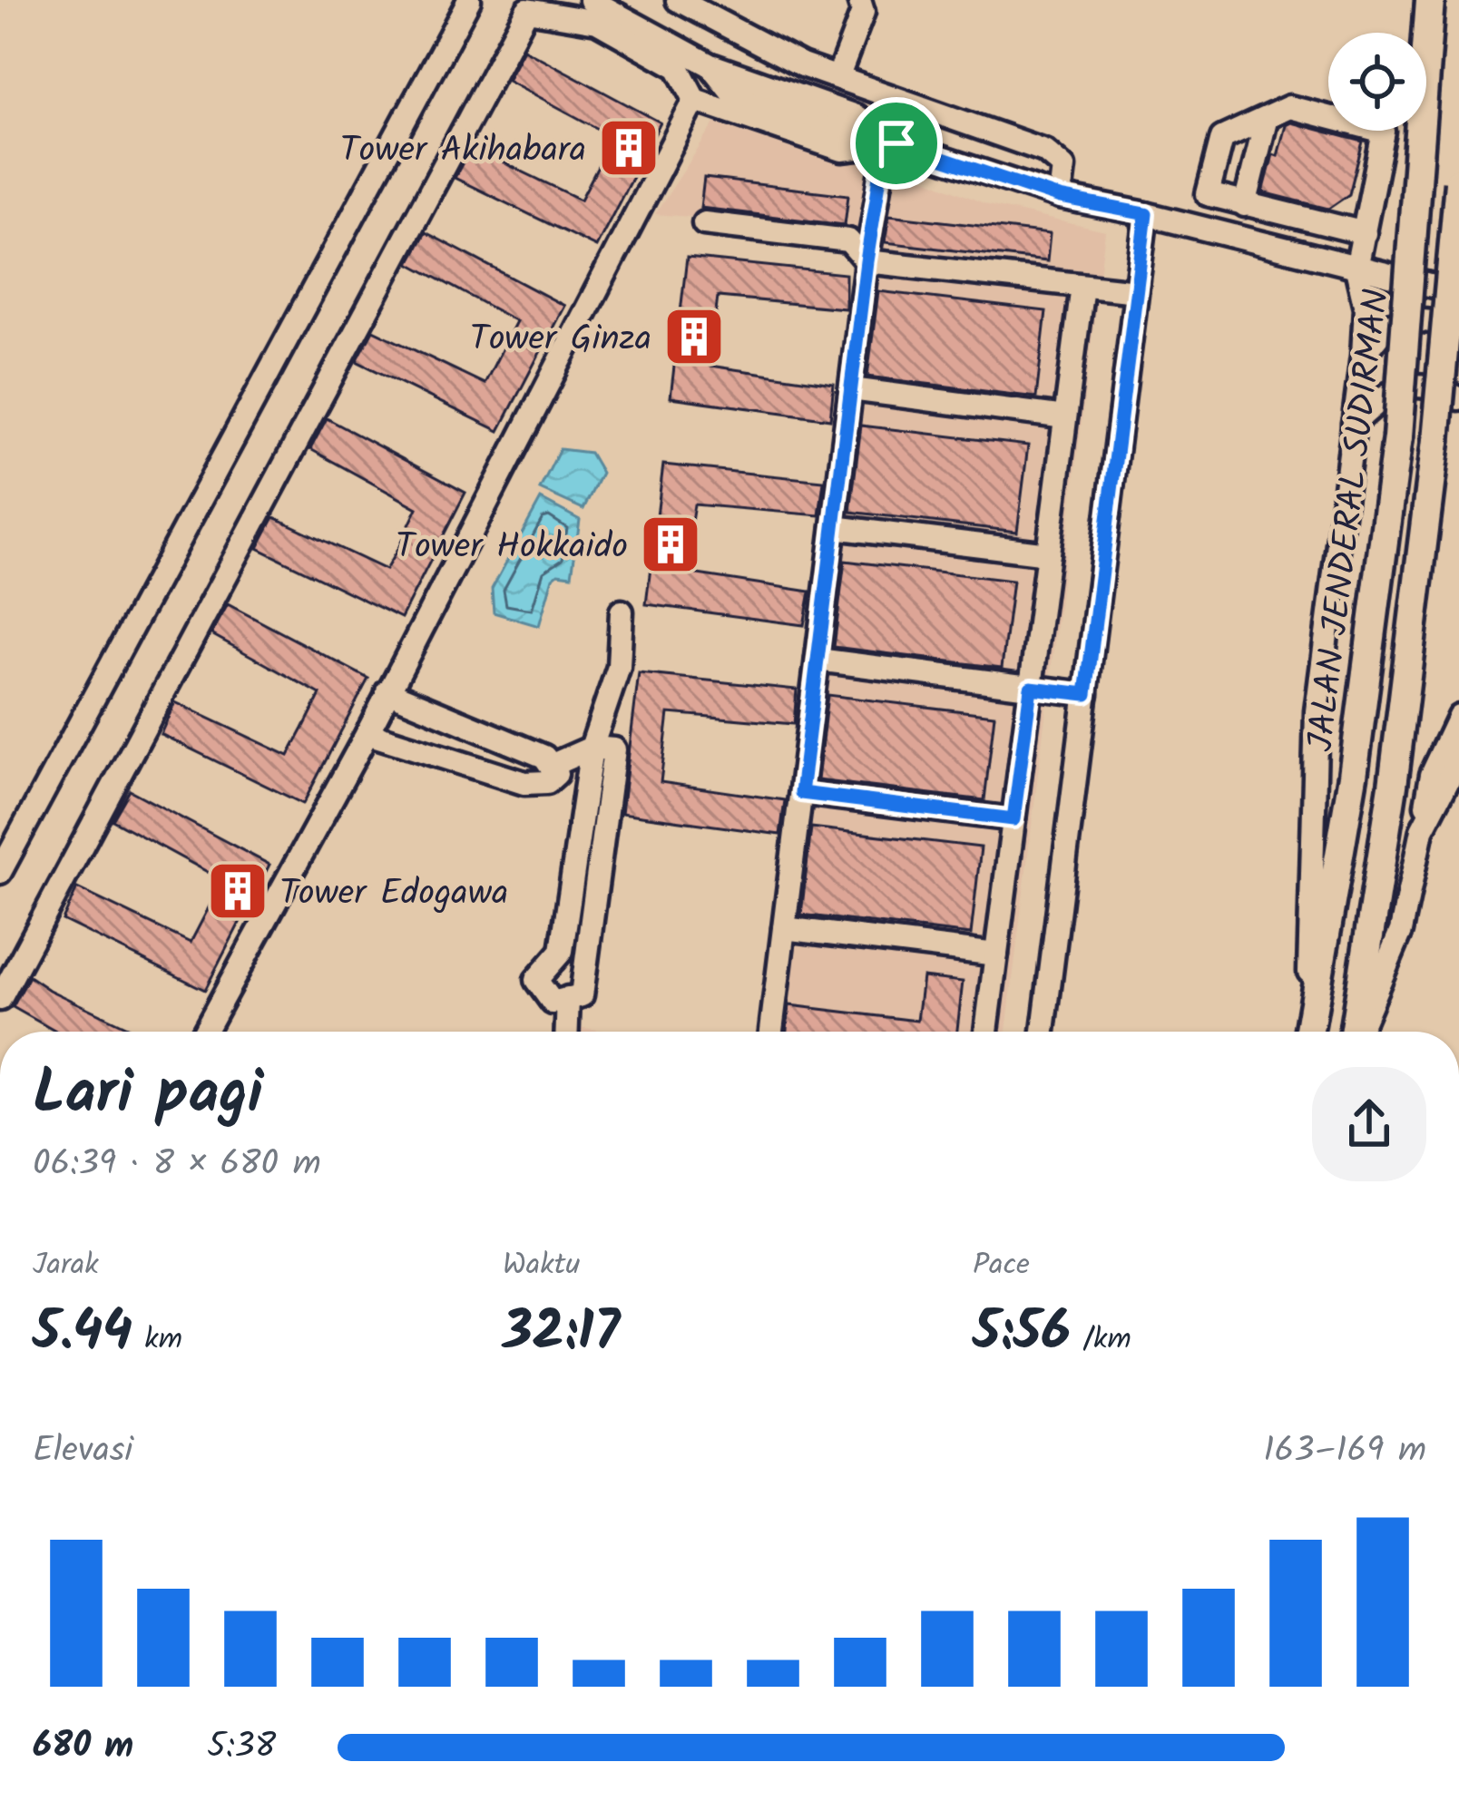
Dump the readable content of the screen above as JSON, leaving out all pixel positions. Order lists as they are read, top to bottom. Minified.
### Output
{"streets":{"main road":["JALAN JENDERAL SUDIRMAN"]},"places":{"building":["Tower Akihabara","Tower Ginza","Tower Hokkaido","Tower Edogawa"]},"page":{"heading":["Lari pagi","06:39 · 8 × 680 m"],"stats":[["Jarak","5.44 km"],["Waktu","32:17"],["Pace","5:56 /km"]],"chart":["Elevasi","163–169 m"],"list":[{"name":"680 m","note":"5:38"}]}}
